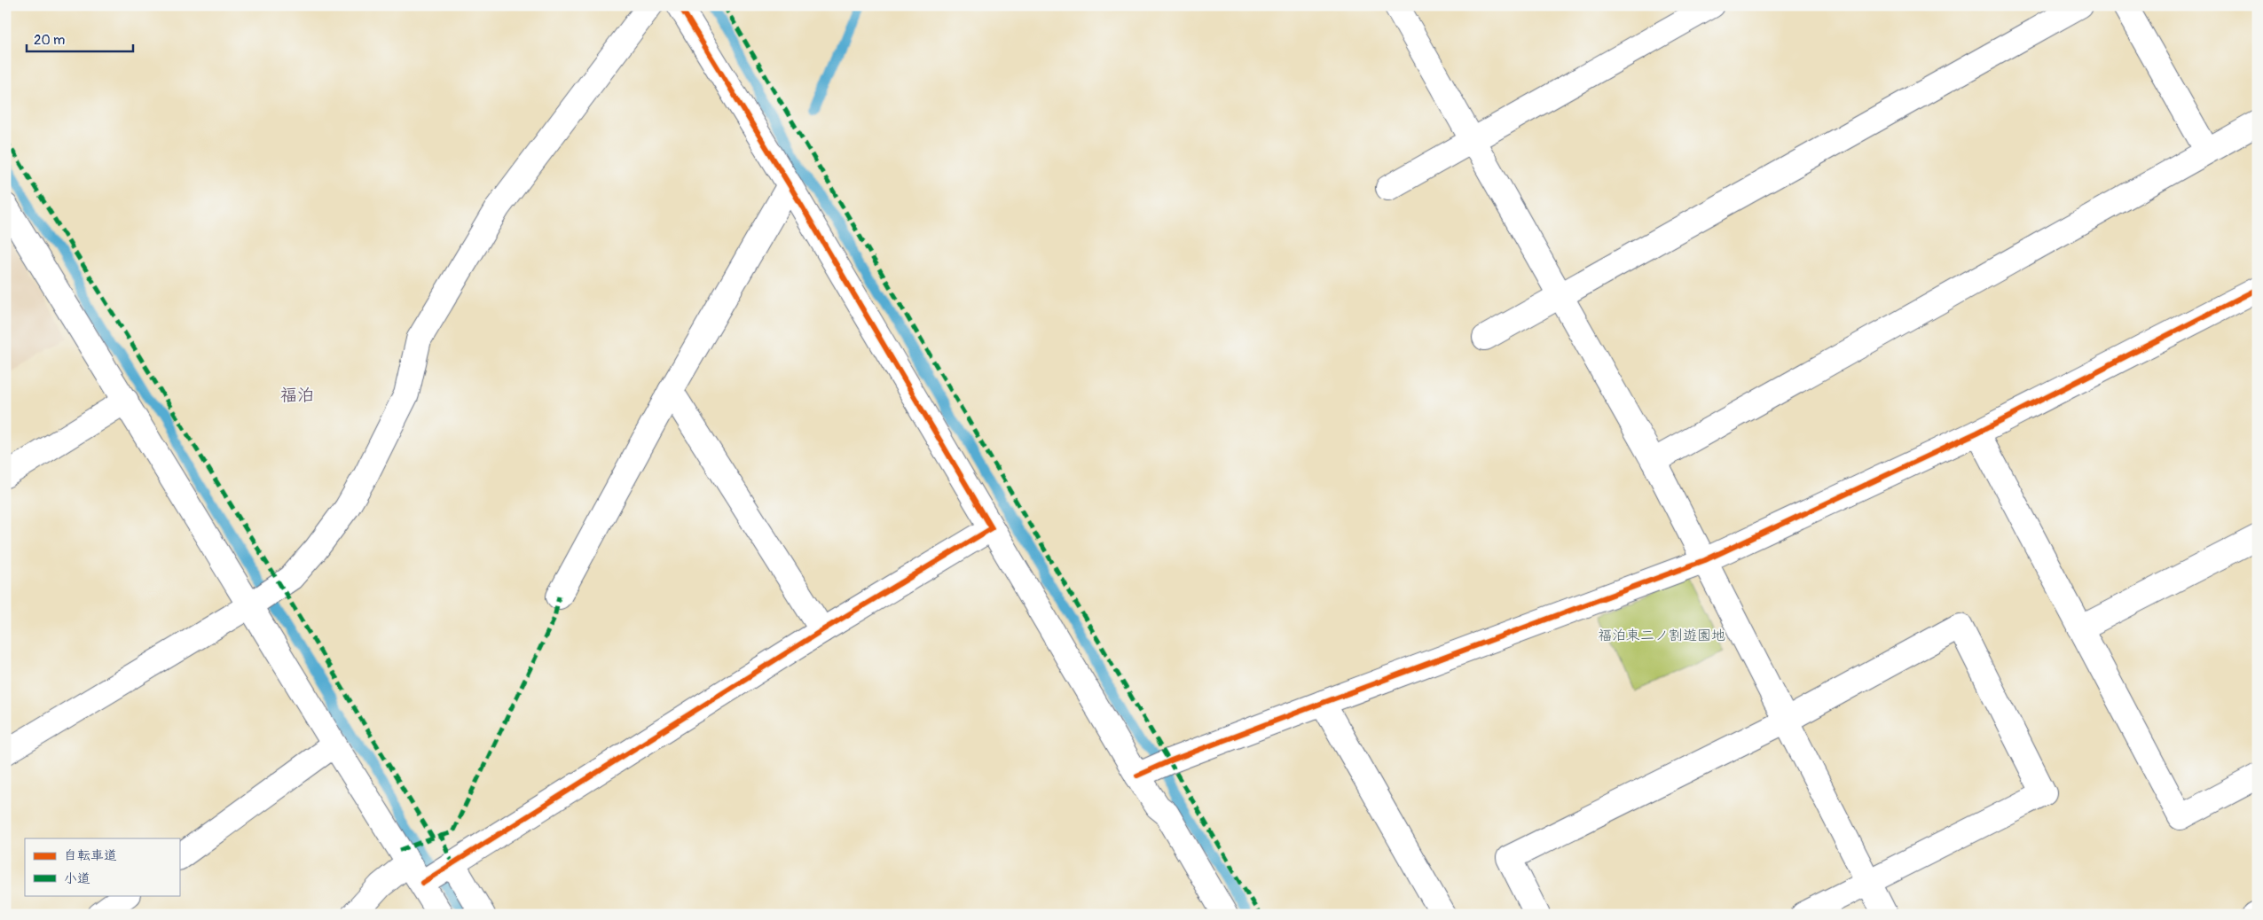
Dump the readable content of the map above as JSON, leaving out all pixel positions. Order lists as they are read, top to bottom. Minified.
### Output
{"districts":["福泊"],"parks":["福泊東二ノ割遊園地"],"legend":["自転車道","小道"],"scale_bar":"20 m"}
